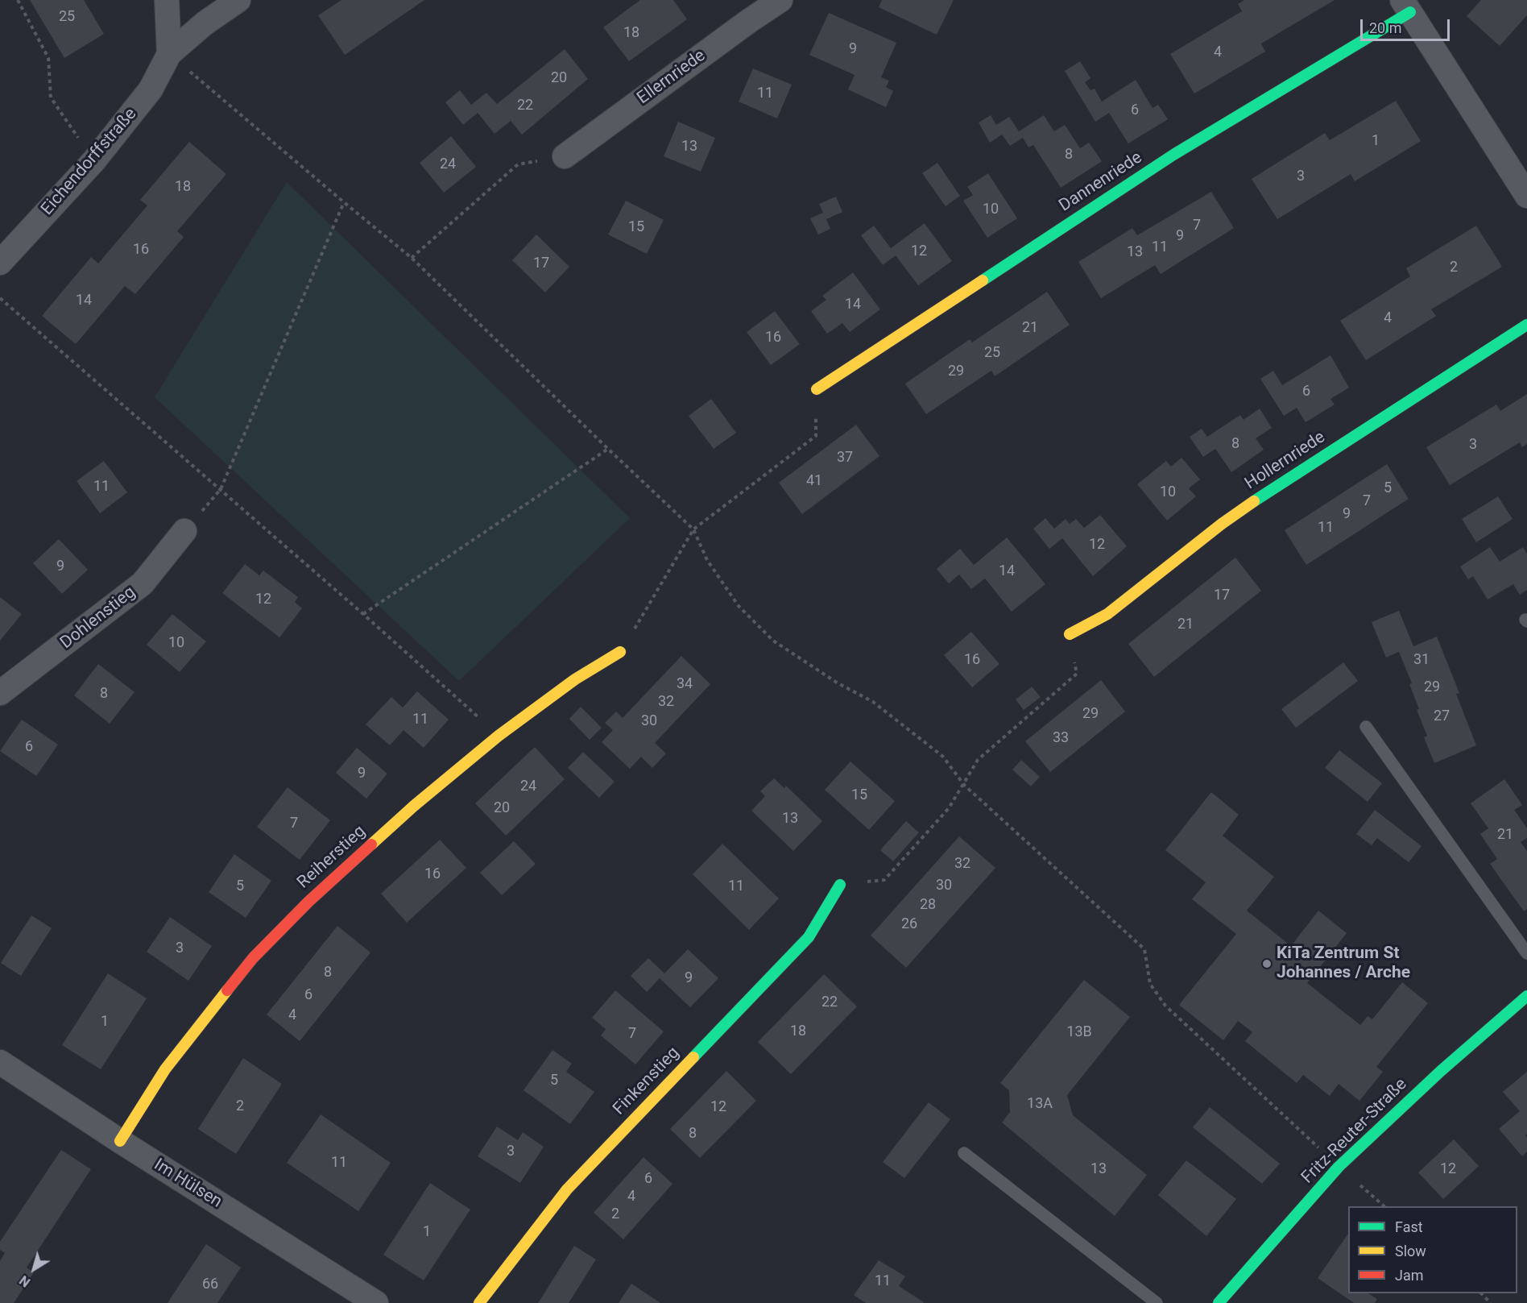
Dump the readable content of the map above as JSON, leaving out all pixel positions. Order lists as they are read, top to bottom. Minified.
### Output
{"streets":{"street":["Ellernriede","Eichendorffstraße","Dannenriede","Hollernriede","Dohlenstieg","Reiherstieg","Finkenstieg","Fritz-Reuter-Straße","Im Hülsen"]},"crossings":[["Reiherstieg","Im Hülsen"]],"places":["KiTa Zentrum St Johannes / Arche"],"house_numbers":["25","18","9","4","20","11","22","6","1","13","8","24","3","18","10","7","15","9","11","16","12","13","17","2","14","14","4","21","16","25","29","6","8","3","37","41","11","5","10","7","9","11","12","9","14","17","12","21","10","16","31","34","29","8","32","29","27","11","30","33","6","9","24","15","20","13","7","21","32","16","30","5","11","28","26","3","8","9","6","22","4","1","18","13B","7","5","13A","2","12","8","3","11","13","12","6","4","2","1","11","66"],"legend":["Fast","Slow","Jam"],"scale_bar":"20 m","north":"bottom left"}
